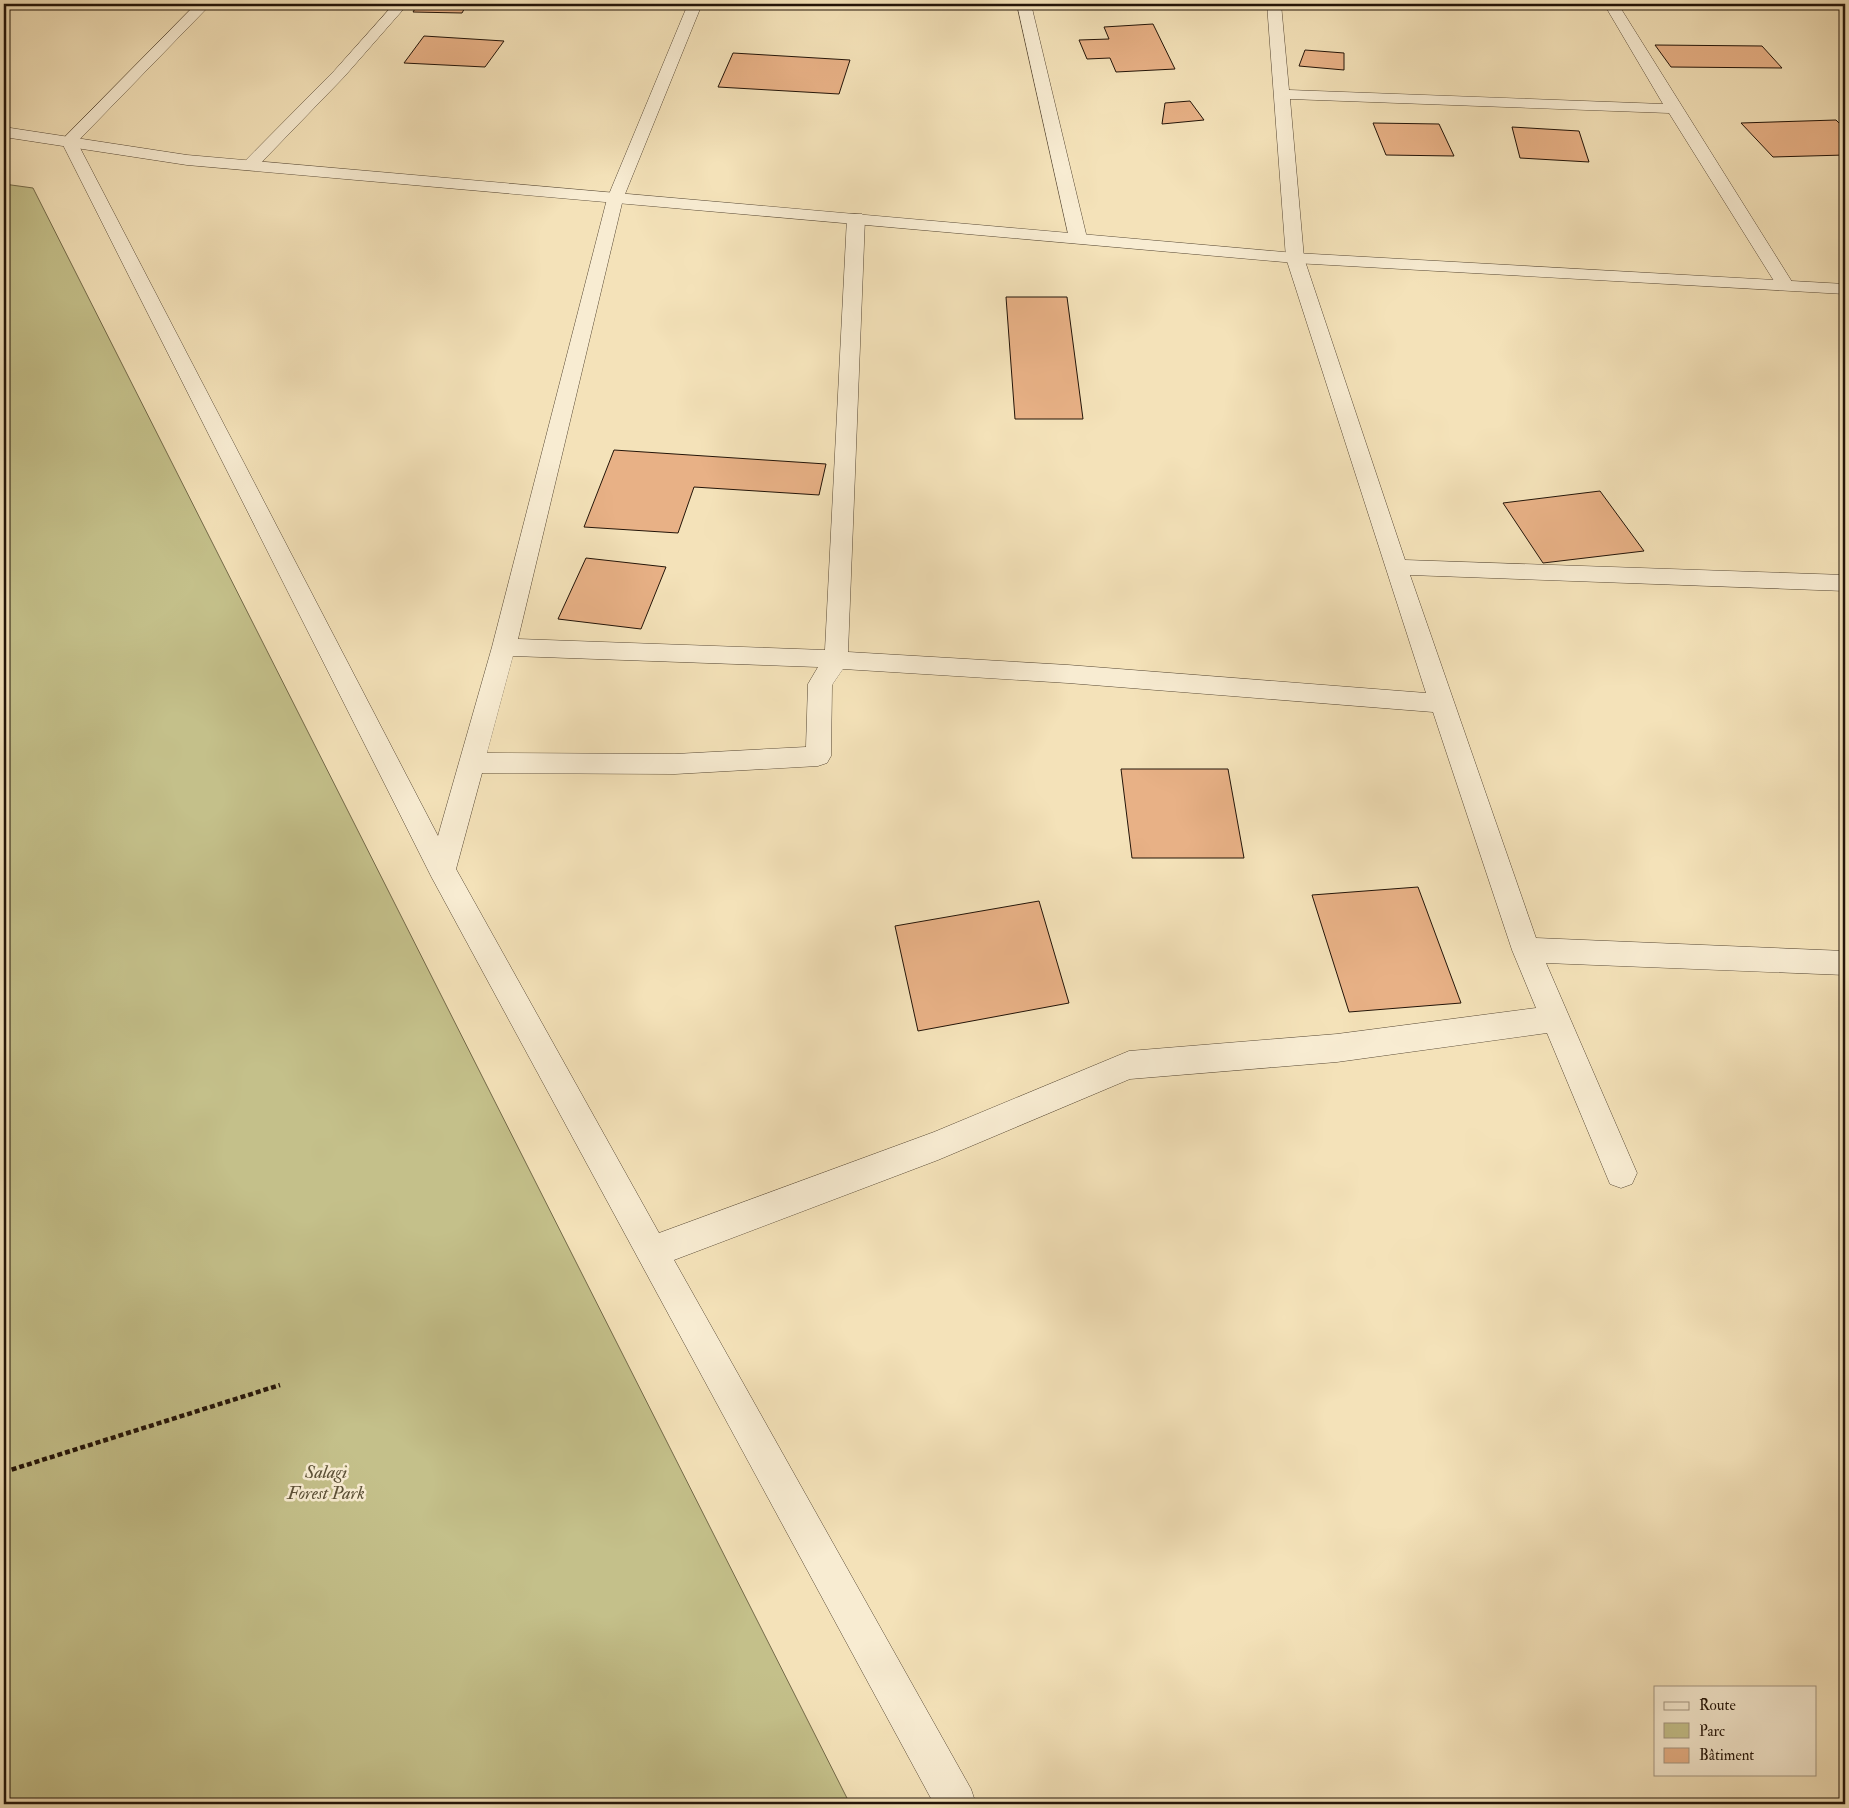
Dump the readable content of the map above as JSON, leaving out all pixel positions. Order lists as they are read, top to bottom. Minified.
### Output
{"parks":["Salagi Forest Park"],"legend":["Route","Parc","Bâtiment"]}
